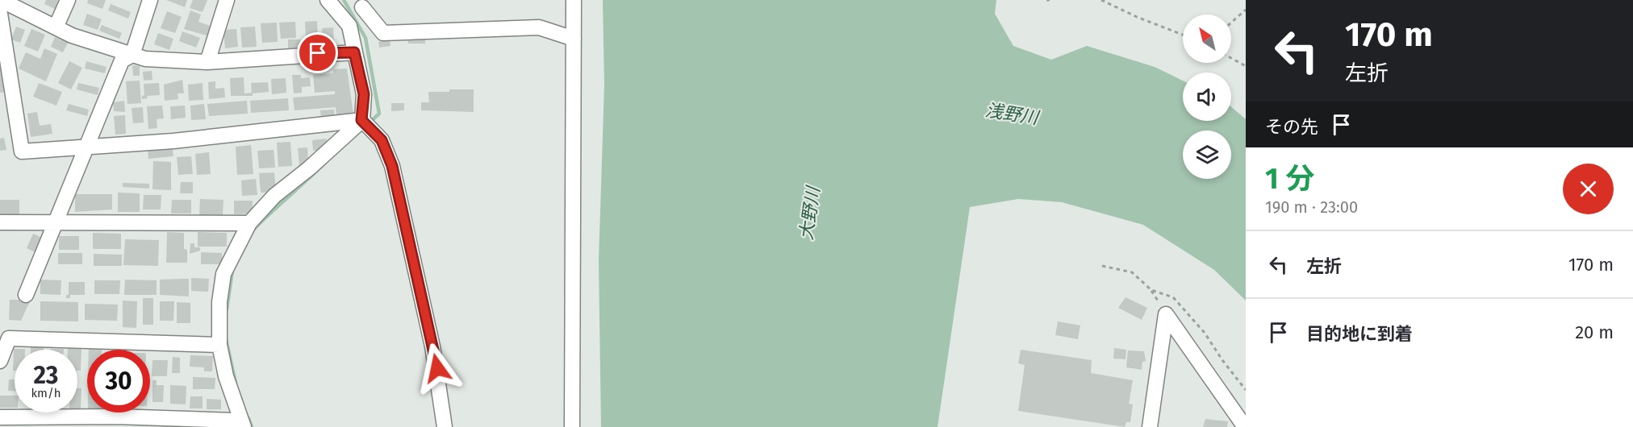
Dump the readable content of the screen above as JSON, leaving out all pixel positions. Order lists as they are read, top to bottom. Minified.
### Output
{"water":["浅野川","大野川"],"north":"top left","page":{"turn":["170 m","左折"],"then":"その先","heading":["1 分","190 m · 23:00"],"list":[{"name":"左折","value":"170 m"},{"name":"目的地に到着","value":"20 m"}],"speed":"23 km/h","limit":"30"}}
